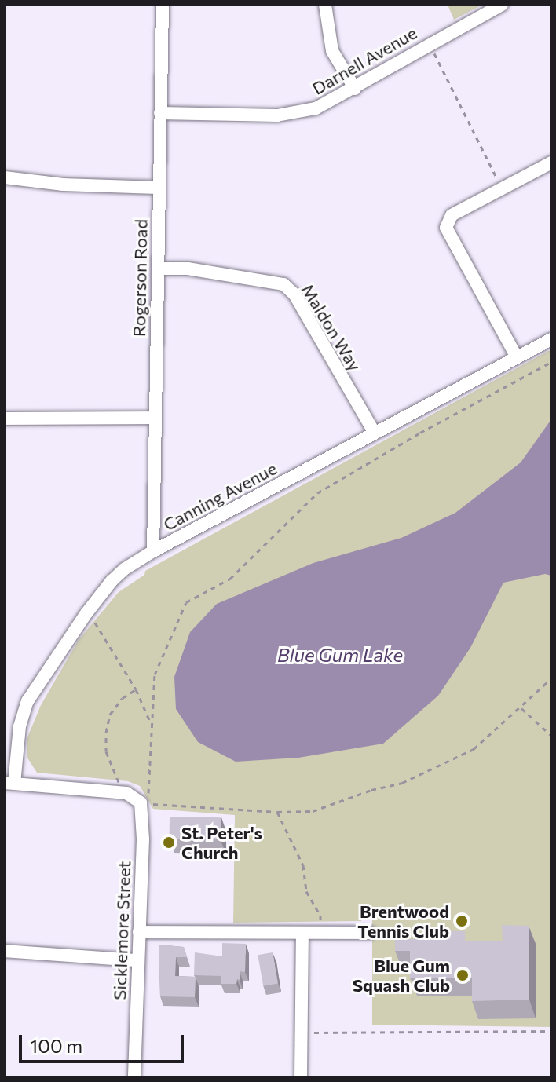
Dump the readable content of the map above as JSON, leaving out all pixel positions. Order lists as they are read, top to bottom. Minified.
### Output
{"streets":{"street":["Darnell Avenue","Rogerson Road","Maldon Way","Canning Avenue","Sicklemore Street"]},"crossings":[["Darnell Avenue","Rogerson Road"],["Rogerson Road","Maldon Way"],["Rogerson Road","Canning Avenue"],["Maldon Way","Canning Avenue"]],"water":["Blue Gum Lake"],"places":["St. Peter's Church","Brentwood Tennis Club","Blue Gum Squash Club"],"scale_bar":"100 m"}
